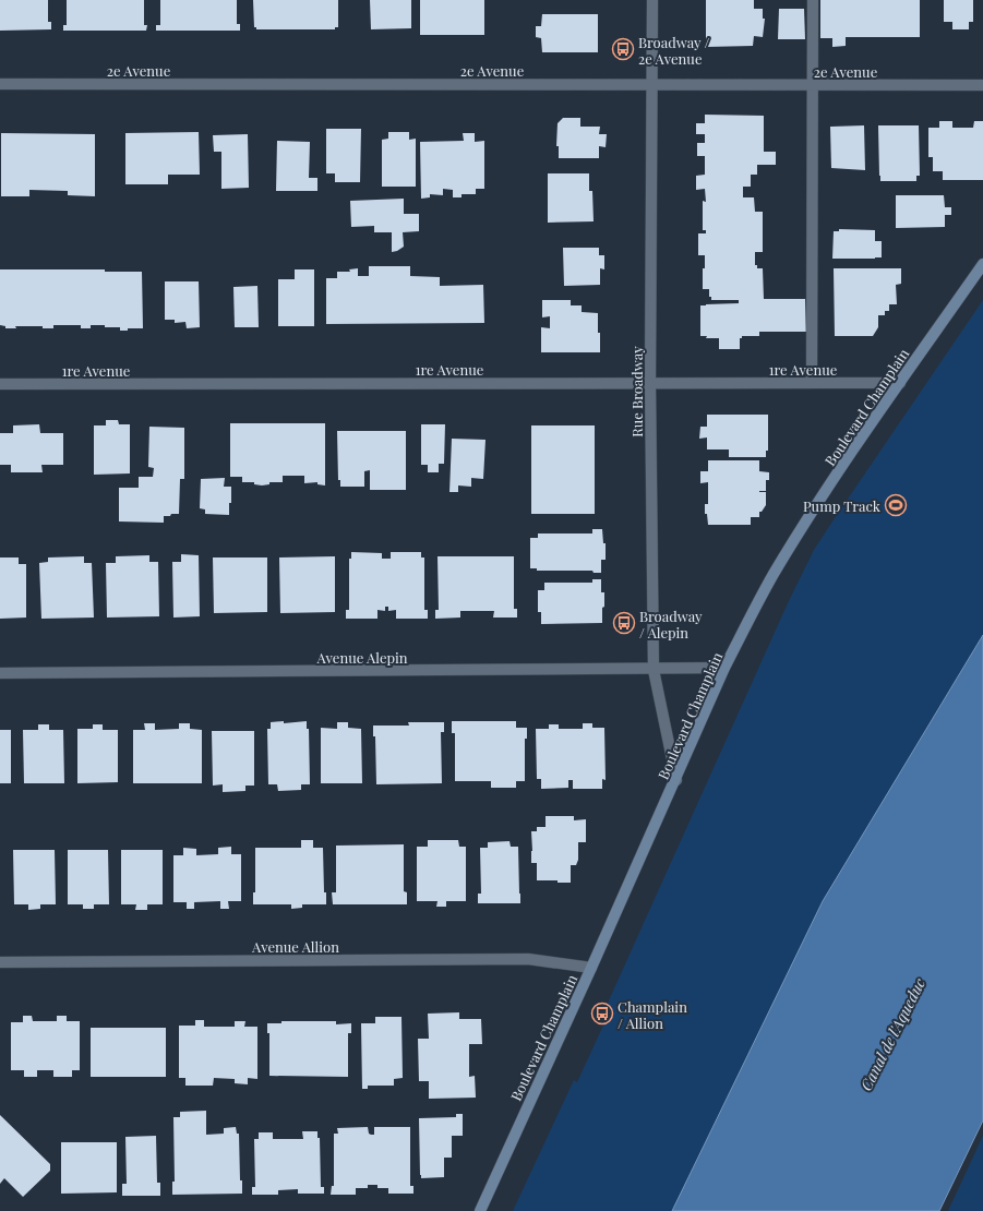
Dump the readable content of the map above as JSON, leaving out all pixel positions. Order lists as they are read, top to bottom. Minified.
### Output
{"streets":{"main road":["Boulevard Champlain"],"street":["2e Avenue","1re Avenue","Rue Broadway","Avenue Alepin","Avenue Allion"]},"crossings":[["2e Avenue","Rue Broadway"],["1re Avenue","Rue Broadway"],["1re Avenue","Boulevard Champlain"],["Rue Broadway","Boulevard Champlain"],["Rue Broadway","Avenue Alepin"],["Boulevard Champlain","Avenue Alepin"],["Boulevard Champlain","Avenue Allion"]],"water":["Canal de l'Aqueduc"],"places":{"bus stop":["Broadway / 2e Avenue","Broadway / Alepin","Champlain / Allion"],"sports":["Pump Track"]}}
